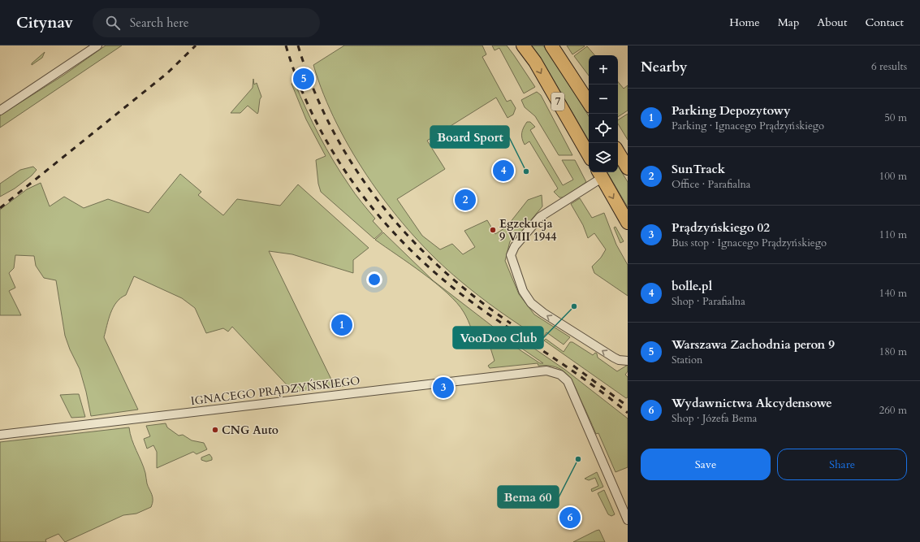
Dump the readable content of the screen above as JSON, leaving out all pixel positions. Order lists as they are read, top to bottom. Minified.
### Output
{"streets":{"main road":["7"],"street":["IGNACEGO PRĄDZYŃSKIEGO"]},"places":["Board Sport","Egzekucja 9 VIII 1944","VooDoo Club","CNG Auto","Bema 60"],"page":{"header":"Citynav","search":"Search here","nav":["Home","Map","About","Contact"],"heading":["Nearby","6 results"],"map_buttons":["+","−"],"pins":["5","4","2","1","3","6"],"list":[{"mark":"1","name":"Parking Depozytowy","note":"Parking · Ignacego Prądzyńskiego","value":"50 m"},{"mark":"2","name":"SunTrack","note":"Office · Parafialna","value":"100 m"},{"mark":"3","name":"Prądzyńskiego 02","note":"Bus stop · Ignacego Prądzyńskiego","value":"110 m"},{"mark":"4","name":"bolle.pl","note":"Shop · Parafialna","value":"140 m"},{"mark":"5","name":"Warszawa Zachodnia peron 9","note":"Station","value":"180 m"},{"mark":"6","name":"Wydawnictwa Akcydensowe","note":"Shop · Józefa Bema","value":"260 m"}],"buttons":["Save","Share"]}}
